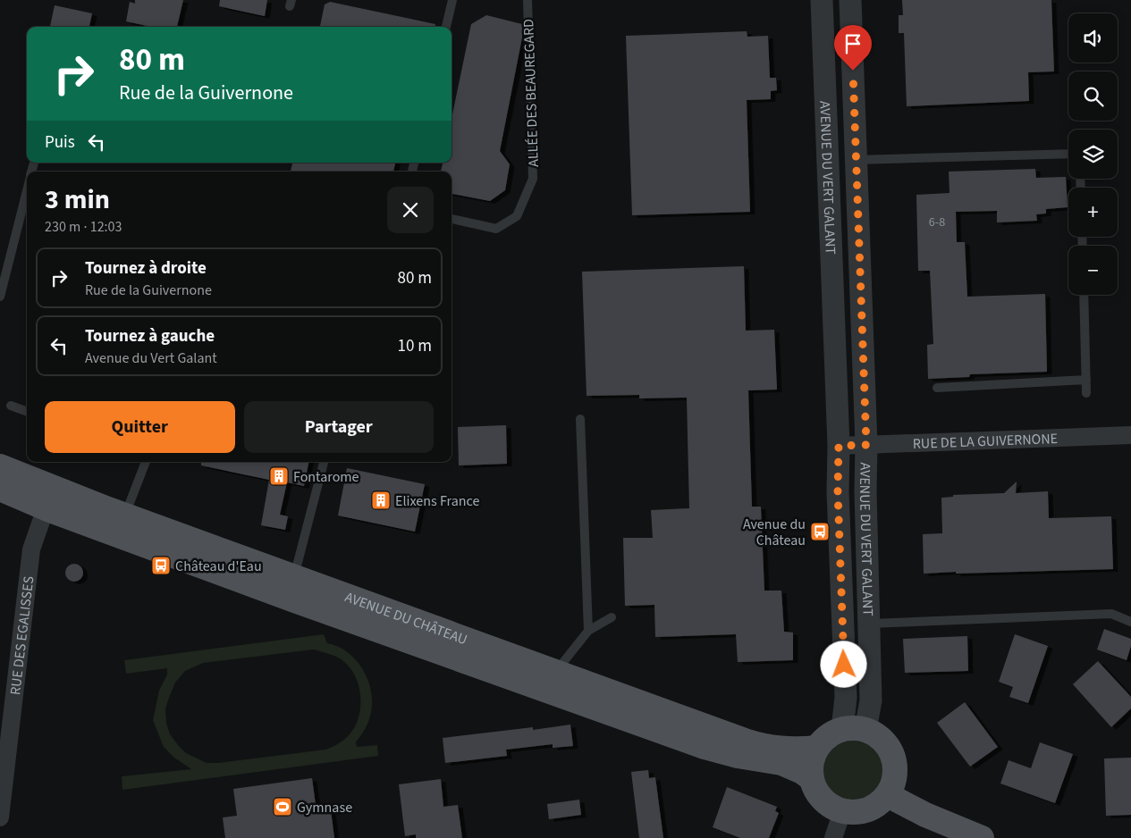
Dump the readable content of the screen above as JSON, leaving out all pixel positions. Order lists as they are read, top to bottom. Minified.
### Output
{"streets":{"main road":["AVENUE DU CHÂTEAU"],"street":["AVENUE DU VERT GALANT","RUE DE LA GUIVERNONE","RUE DES EGALISSES"],"lane":["ALLÉE DES BEAUREGARD"]},"crossings":[["AVENUE DU VERT GALANT","RUE DE LA GUIVERNONE"],["AVENUE DU VERT GALANT","AVENUE DU CHÂTEAU"],["AVENUE DU CHÂTEAU","RUE DES EGALISSES"]],"places":{"building":["Fontarome","Elixens France"],"bus stop":["Avenue du Château","Château d'Eau"],"sports":["Gymnase"]},"house_numbers":["6-8"],"page":{"map_buttons":["+","−"],"turn":["80 m","Rue de la Guivernone"],"then":"Puis","heading":["3 min","230 m · 12:03"],"list":[{"name":"Tournez à droite","note":"Rue de la Guivernone","value":"80 m"},{"name":"Tournez à gauche","note":"Avenue du Vert Galant","value":"10 m"}],"buttons":["Quitter","Partager"]}}
